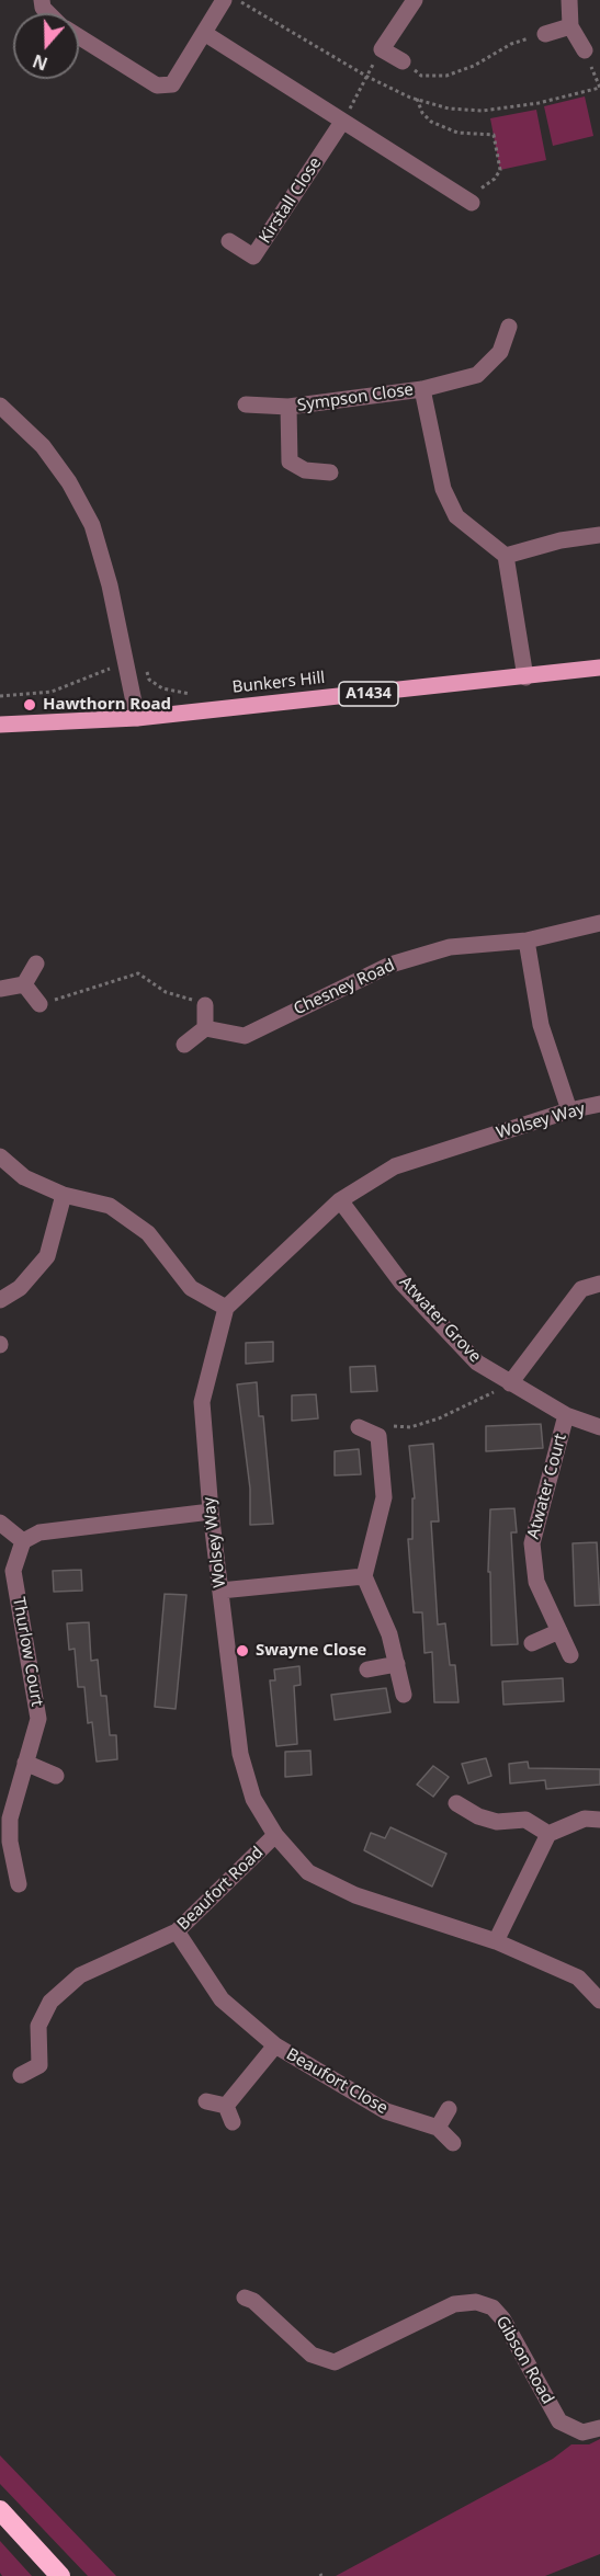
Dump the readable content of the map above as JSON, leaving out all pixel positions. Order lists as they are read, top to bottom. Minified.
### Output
{"streets":{"main road":["Bunkers Hill","A1434"],"street":["Kirstall Close","Sympson Close","Chesney Road","Wolsey Way","Atwater Grove","Atwater Court","Thurlow Court","Beaufort Road","Beaufort Close","Gibson Road"]},"crossings":[["Wolsey Way","Atwater Grove"],["Wolsey Way","Beaufort Road"],["Atwater Grove","Atwater Court"],["Beaufort Road","Beaufort Close"]],"places":["Hawthorn Road","Swayne Close"],"north":"bottom"}
